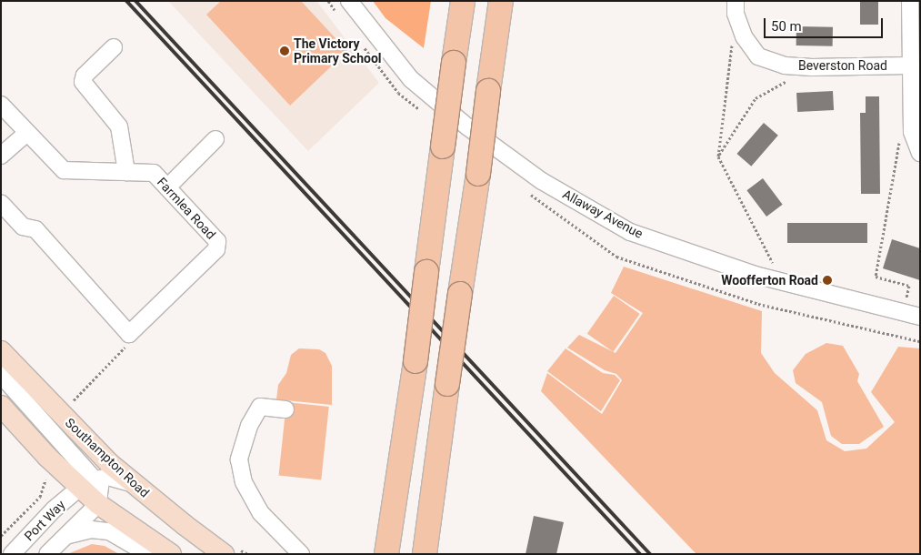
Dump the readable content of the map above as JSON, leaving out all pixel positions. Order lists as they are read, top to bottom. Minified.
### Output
{"streets":{"main road":["Southampton Road"],"street":["Beverston Road","Farmlea Road","Allaway Avenue","Port Way"]},"places":["The Victory Primary School","Woofferton Road"],"scale_bar":"50 m"}
